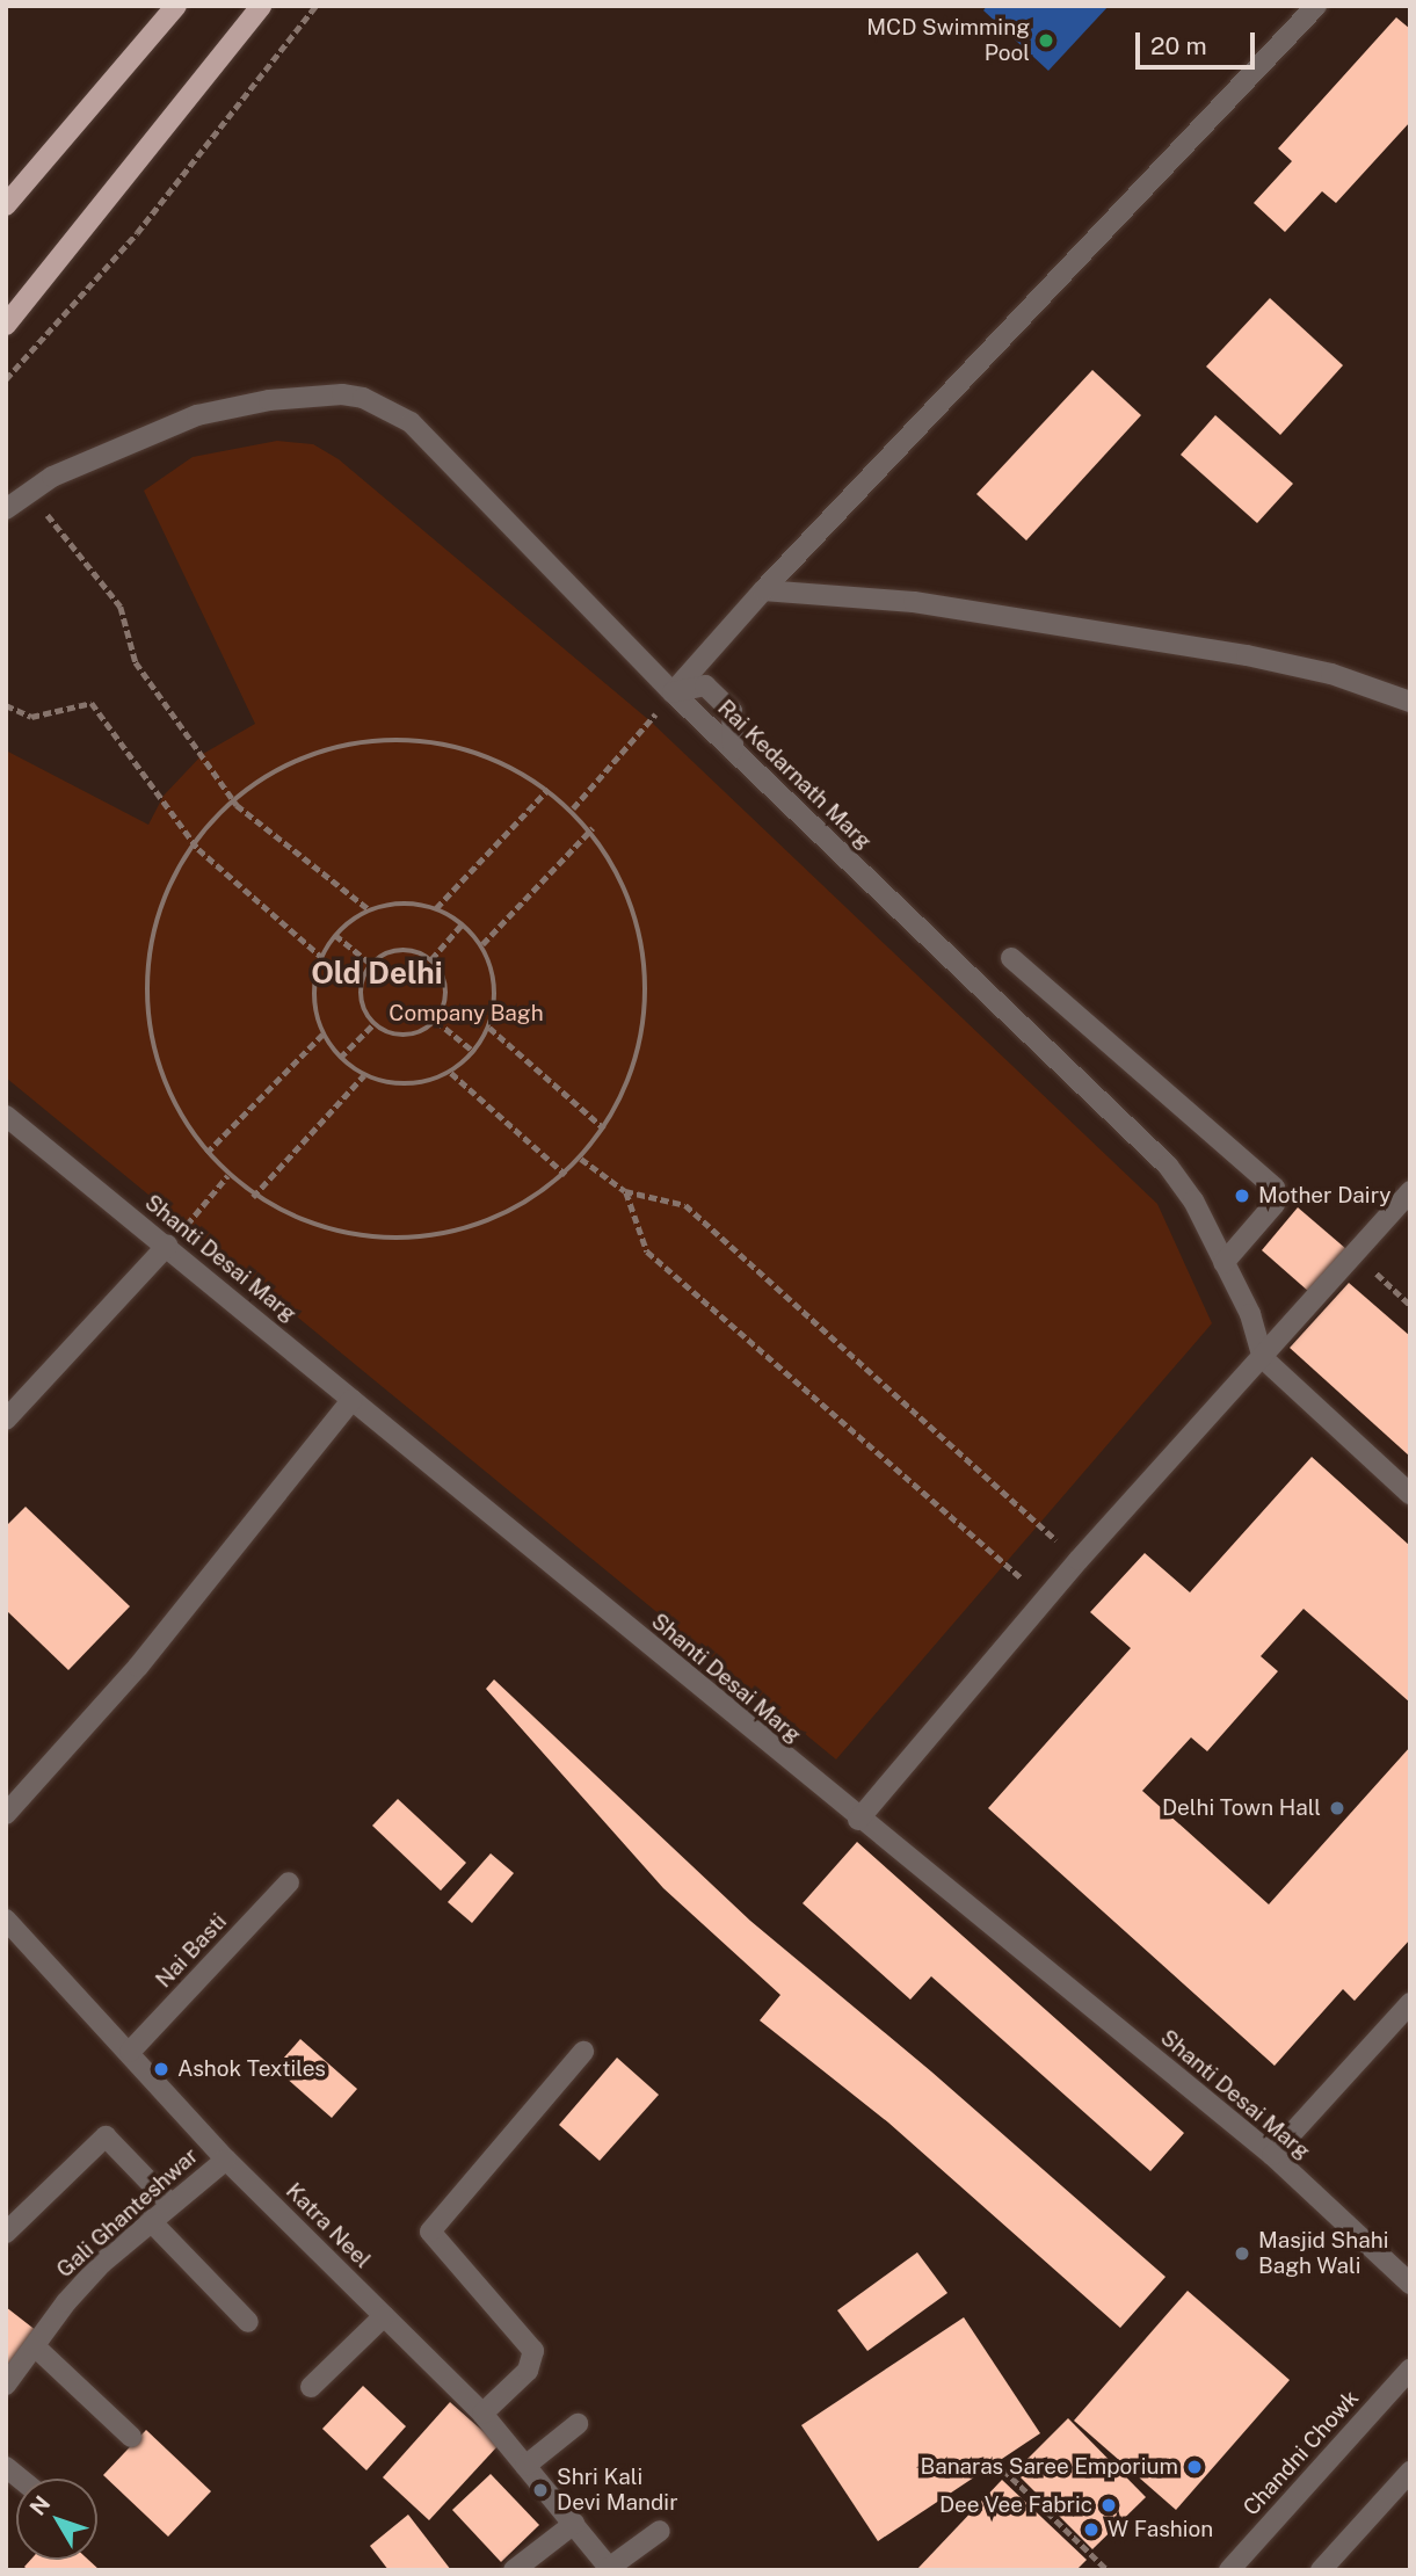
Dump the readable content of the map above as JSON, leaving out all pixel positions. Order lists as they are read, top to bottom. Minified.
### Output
{"streets":{"street":["Rai Kedarnath Marg","Shanti Desai Marg","Nai Basti","Gali Ghanteshwar","Katra Neel","Chandni Chowk"]},"crossings":[["Nai Basti","Katra Neel"],["Gali Ghanteshwar","Katra Neel"]],"districts":["Old Delhi"],"parks":["Company Bagh"],"places":["MCD Swimming Pool","Mother Dairy","Delhi Town Hall","Ashok Textiles","Masjid Shahi Bagh Wali","Banaras Saree Emporium","Shri Kali Devi Mandir","Dee Vee Fabric","W Fashion"],"scale_bar":"20 m","north":"top left"}
